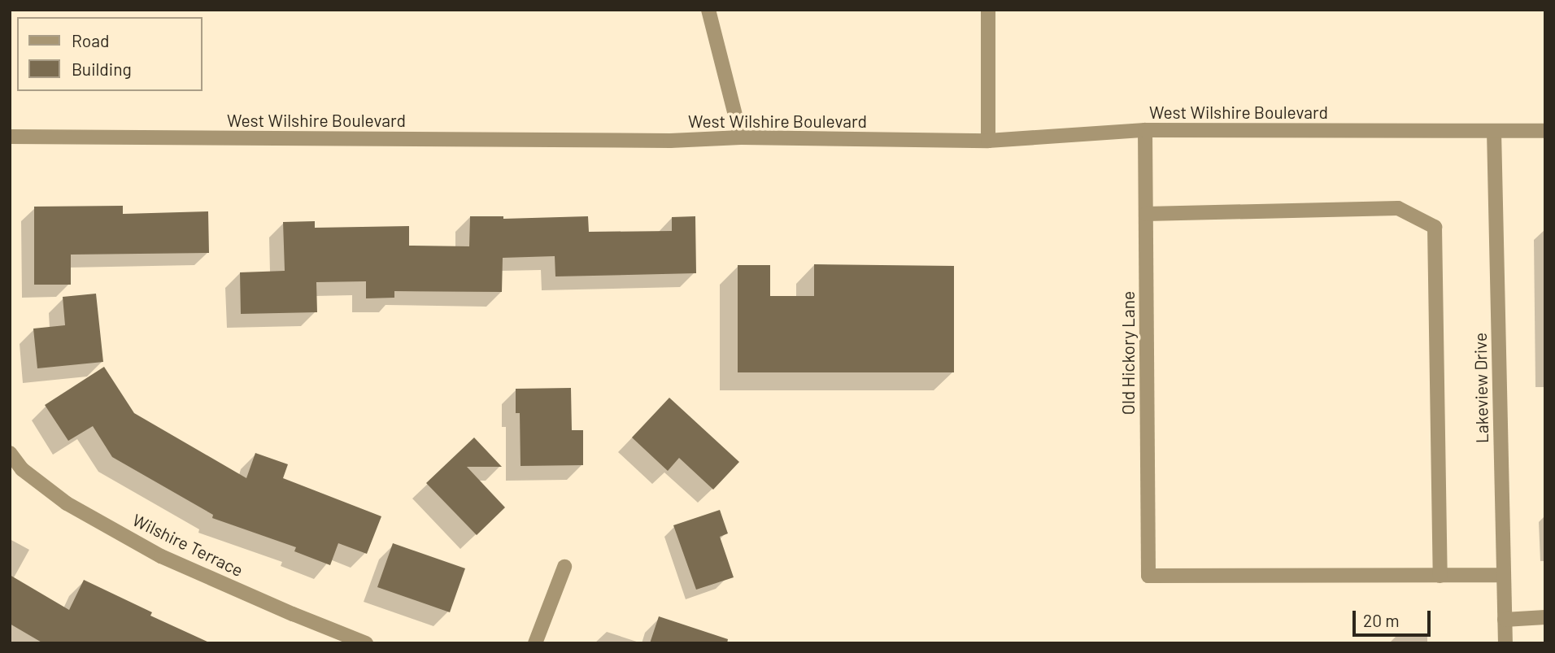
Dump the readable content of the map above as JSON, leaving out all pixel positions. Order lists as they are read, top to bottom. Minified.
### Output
{"streets":{"street":["West Wilshire Boulevard","Old Hickory Lane","Lakeview Drive","Wilshire Terrace"]},"crossings":[["West Wilshire Boulevard","Old Hickory Lane"],["West Wilshire Boulevard","Lakeview Drive"]],"legend":["Road","Building"],"scale_bar":"20 m"}
